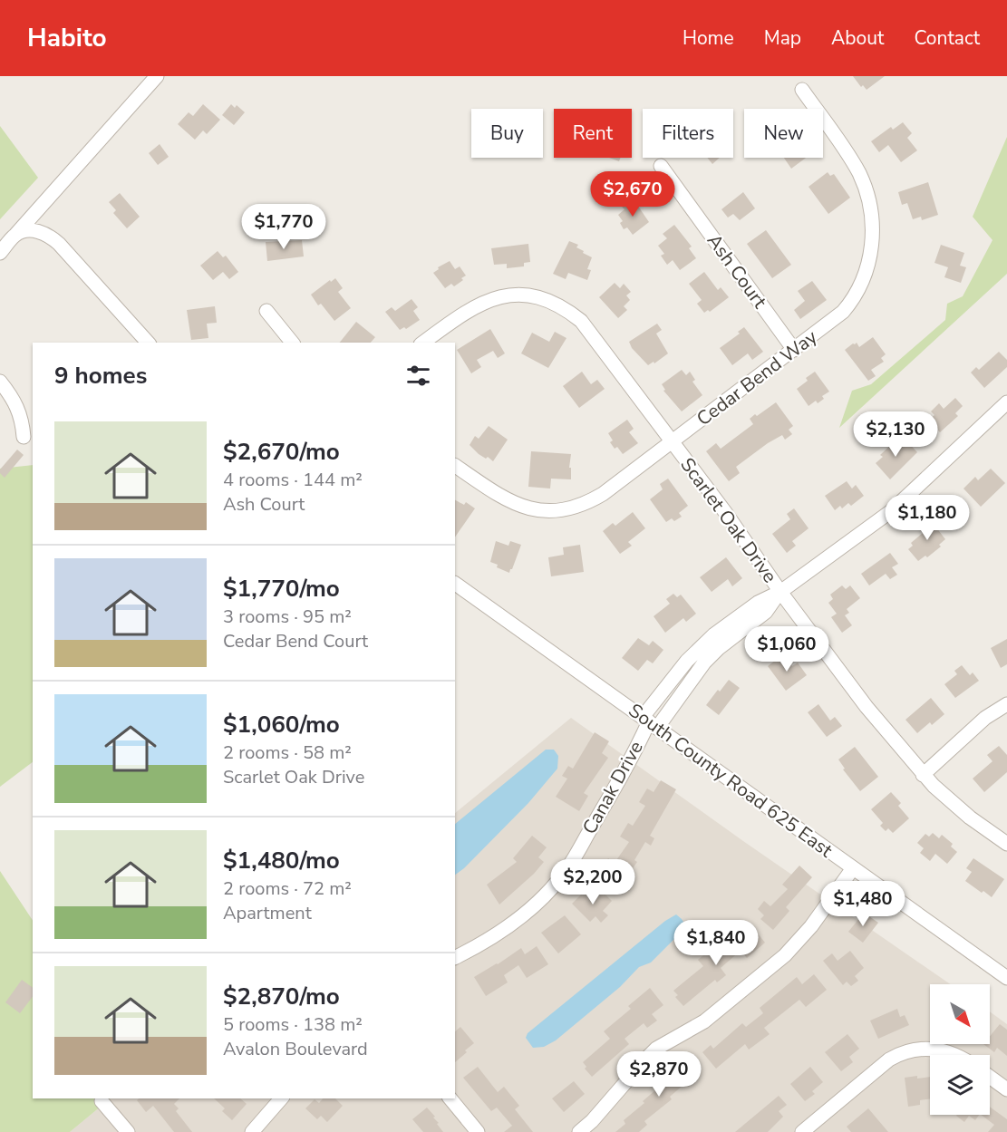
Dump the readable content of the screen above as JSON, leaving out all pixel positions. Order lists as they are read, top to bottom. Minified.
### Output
{"streets":{"street":["Ash Court","Cedar Bend Way","Scarlet Oak Drive","South County Road 625 East","Canak Drive"]},"crossings":[["Ash Court","Cedar Bend Way"],["Cedar Bend Way","Scarlet Oak Drive"],["Scarlet Oak Drive","Canak Drive"],["South County Road 625 East","Canak Drive"]],"north":"bottom right","page":{"header":"Habito","nav":["Home","Map","About","Contact"],"chip":["Buy","Rent","Filters","New"],"price":["$2,670","$1,770","$2,130","$1,180","$1,060","$2,200","$1,480","$1,840","$2,870"],"heading":"9 homes","list":[{"name":"$2,670/mo","note":"4 rooms · 144 m² · Ash Court"},{"name":"$1,770/mo","note":"3 rooms · 95 m² · Cedar Bend Court"},{"name":"$1,060/mo","note":"2 rooms · 58 m² · Scarlet Oak Drive"},{"name":"$1,480/mo","note":"2 rooms · 72 m² · Apartment"},{"name":"$2,870/mo","note":"5 rooms · 138 m² · Avalon Boulevard"}]}}
